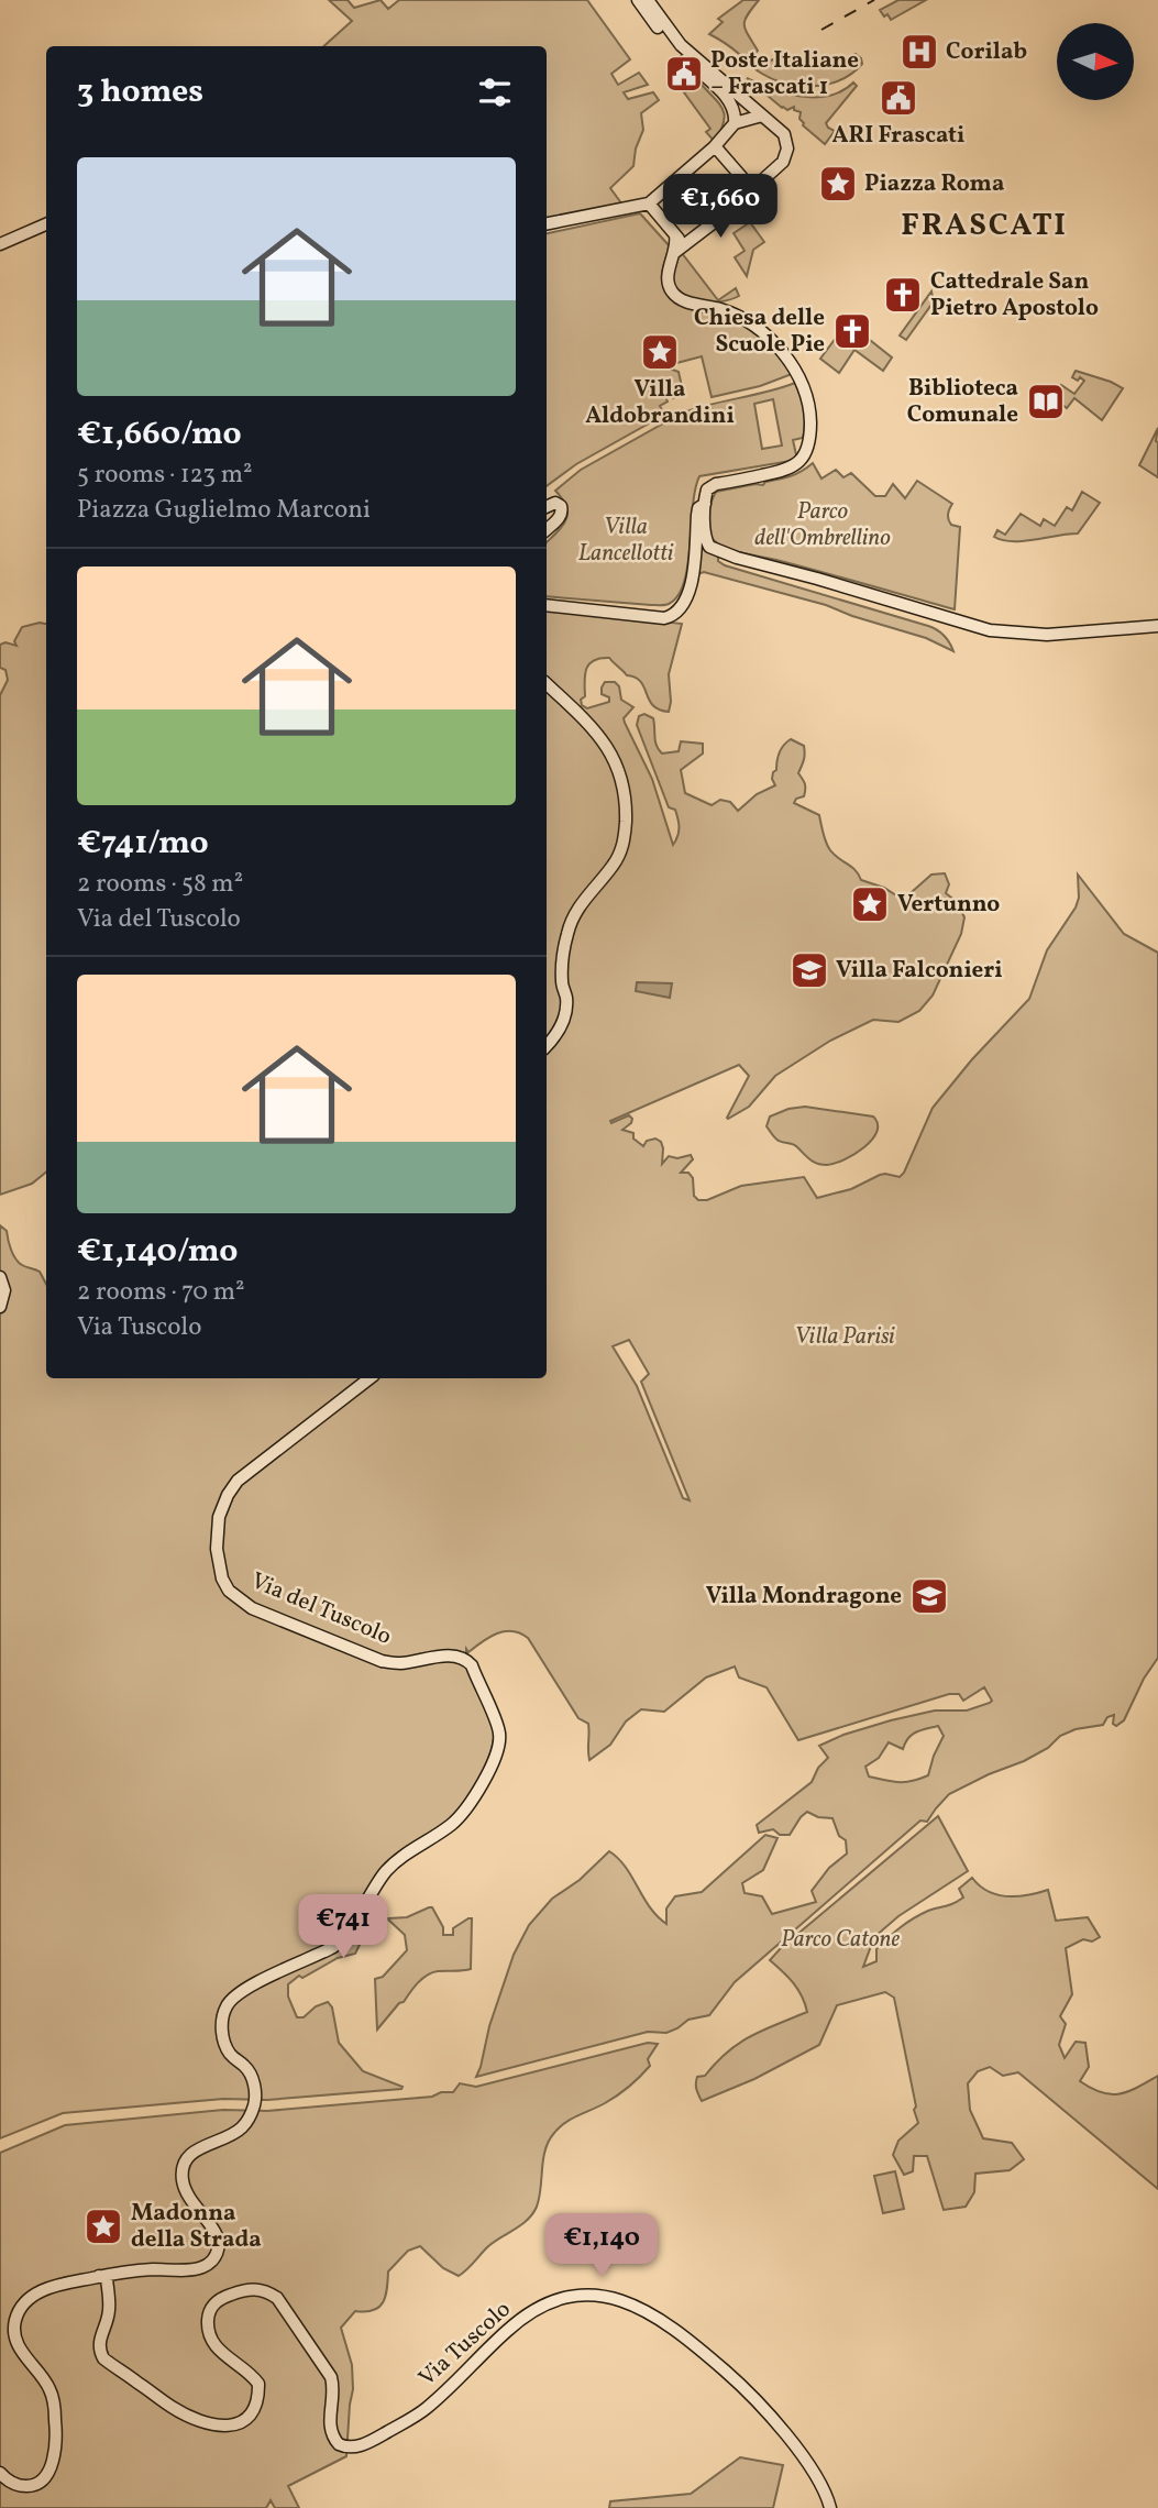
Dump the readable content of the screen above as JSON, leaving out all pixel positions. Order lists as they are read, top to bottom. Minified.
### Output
{"streets":{"street":["Via del Tuscolo","Via Tuscolo"]},"districts":["FRASCATI"],"parks":["Parco dell'Ombrellino","Villa Lancellotti","Villa Parisi","Parco Catone"],"places":{"hospital":["Corilab"],"public building":["Poste Italiane – Frascati 1","ARI Frascati"],"place":["Piazza Roma","Villa Aldobrandini","Vertunno","Madonna della Strada"],"church":["Cattedrale San Pietro Apostolo","Chiesa delle Scuole Pie"],"library":["Biblioteca Comunale"],"school or university":["Villa Falconieri","Villa Mondragone"]},"north":"right","page":{"heading":"3 homes","list":[{"name":"€1,660/mo","note":"5 rooms · 123 m² · Piazza Guglielmo Marconi"},{"name":"€741/mo","note":"2 rooms · 58 m² · Via del Tuscolo"},{"name":"€1,140/mo","note":"2 rooms · 70 m² · Via Tuscolo"}],"price":["€1,660","€741","€1,140"]}}
